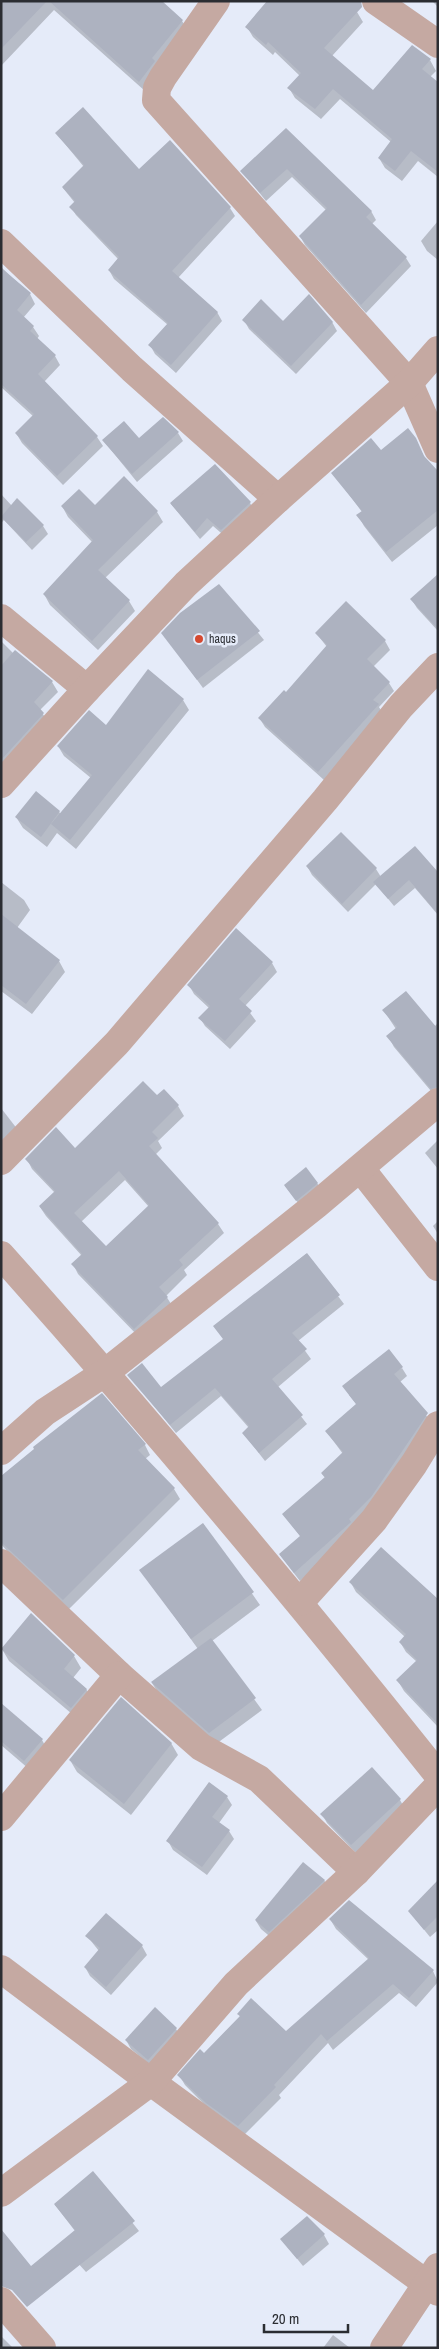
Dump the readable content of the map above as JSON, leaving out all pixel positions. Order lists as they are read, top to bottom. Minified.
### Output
{"places":["haqus"],"scale_bar":"20 m"}
